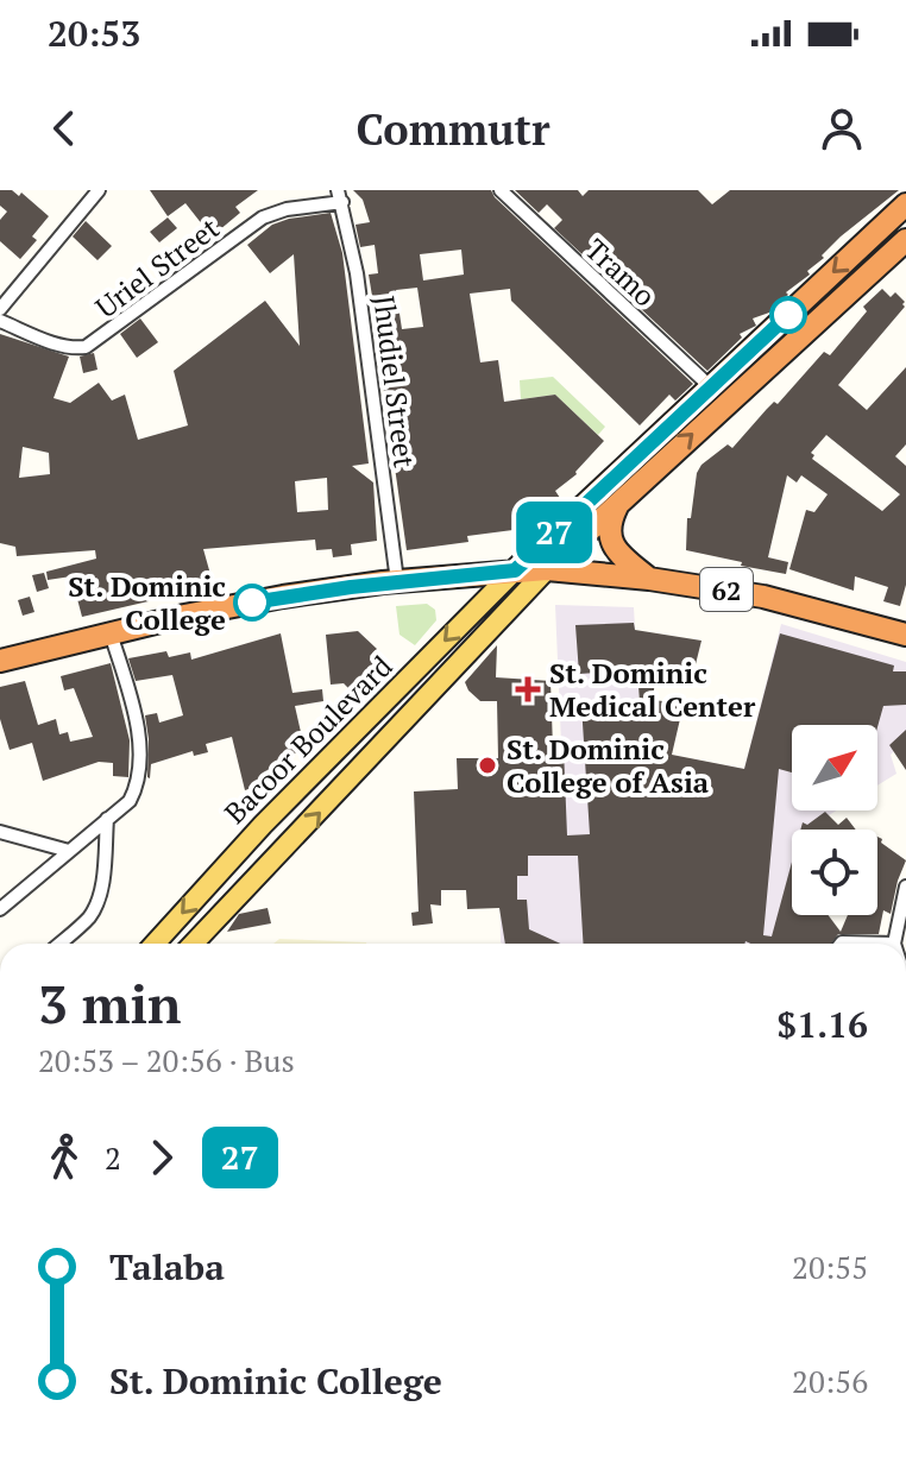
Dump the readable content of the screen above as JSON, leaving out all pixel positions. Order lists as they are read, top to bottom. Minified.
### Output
{"streets":{"highway":["62"],"main road":["Bacoor Boulevard"],"street":["Uriel Street","Tramo","Jhudiel Street"]},"crossings":[["Uriel Street","Jhudiel Street"],["Jhudiel Street","62"],["62","Bacoor Boulevard"]],"places":{"other":["St. Dominic College","St. Dominic College of Asia"],"health":["St. Dominic Medical Center"]},"lines":["bus line 27"],"north":"top right","page":{"status":"20:53","header":"Commutr","on_map":"27","heading":["3 min","20:53 – 20:56 · Bus","$1.16"],"legs":["2","27"],"list":[{"name":"Talaba","value":"20:55"},{"name":"St. Dominic College","value":"20:56"}]}}
